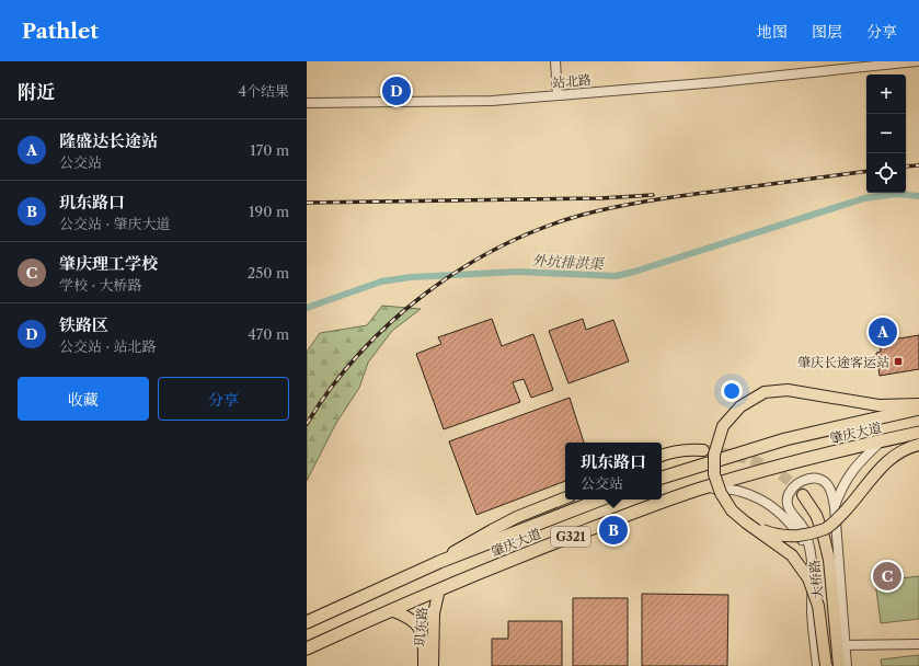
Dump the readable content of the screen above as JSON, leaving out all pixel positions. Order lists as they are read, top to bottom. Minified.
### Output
{"streets":{"highway":["肇庆大道","G321"],"main road":["大桥路","玑东路"],"street":["站北路"]},"crossings":[["肇庆大道","玑东路"]],"water":["外坑排洪渠"],"places":{"transit":["肇庆长途客运站"]},"page":{"header":"Pathlet","nav":["地图","图层","分享"],"heading":["附近","4个结果"],"map_buttons":["+","−"],"pins":["D","A","B","C"],"list":[{"mark":"A","name":"隆盛达长途站","note":"公交站","value":"170 m"},{"mark":"B","name":"玑东路口","note":"公交站 · 肇庆大道","value":"190 m"},{"mark":"C","name":"肇庆理工学校","note":"学校 · 大桥路","value":"250 m"},{"mark":"D","name":"铁路区","note":"公交站 · 站北路","value":"470 m"}],"buttons":["收藏","分享"],"popup":["玑东路口","公交站"]}}
